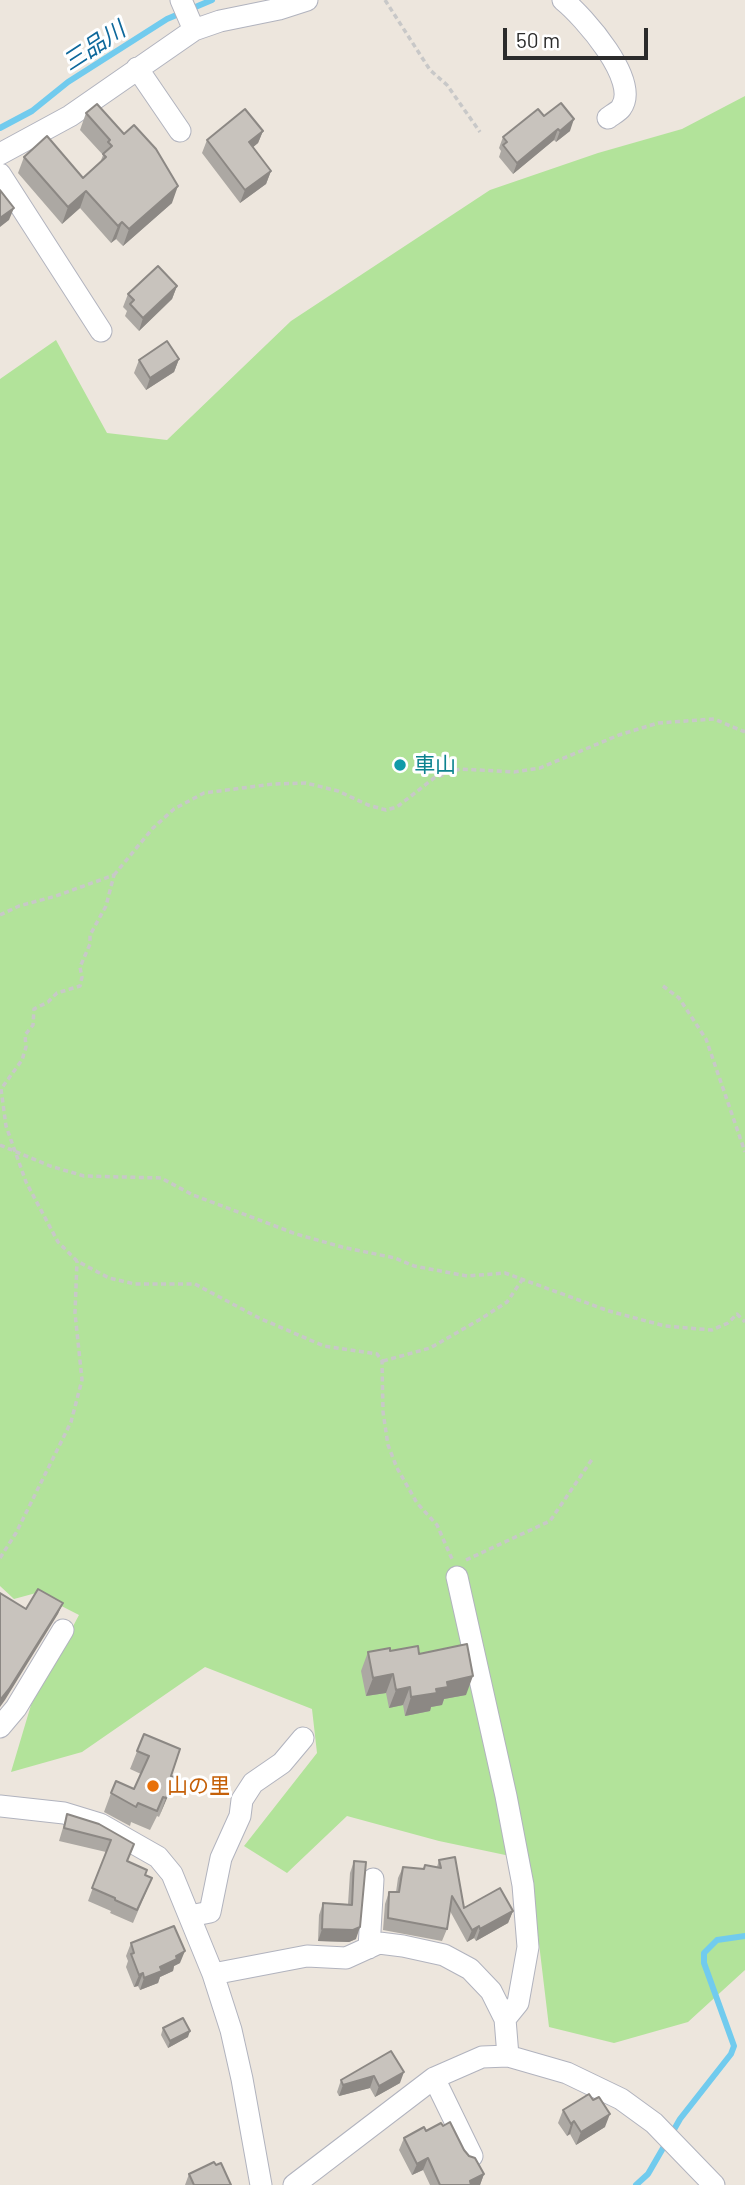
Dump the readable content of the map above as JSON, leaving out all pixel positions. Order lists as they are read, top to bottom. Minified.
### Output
{"water":["三品川"],"places":["車山","山の里"],"scale_bar":"50 m"}
